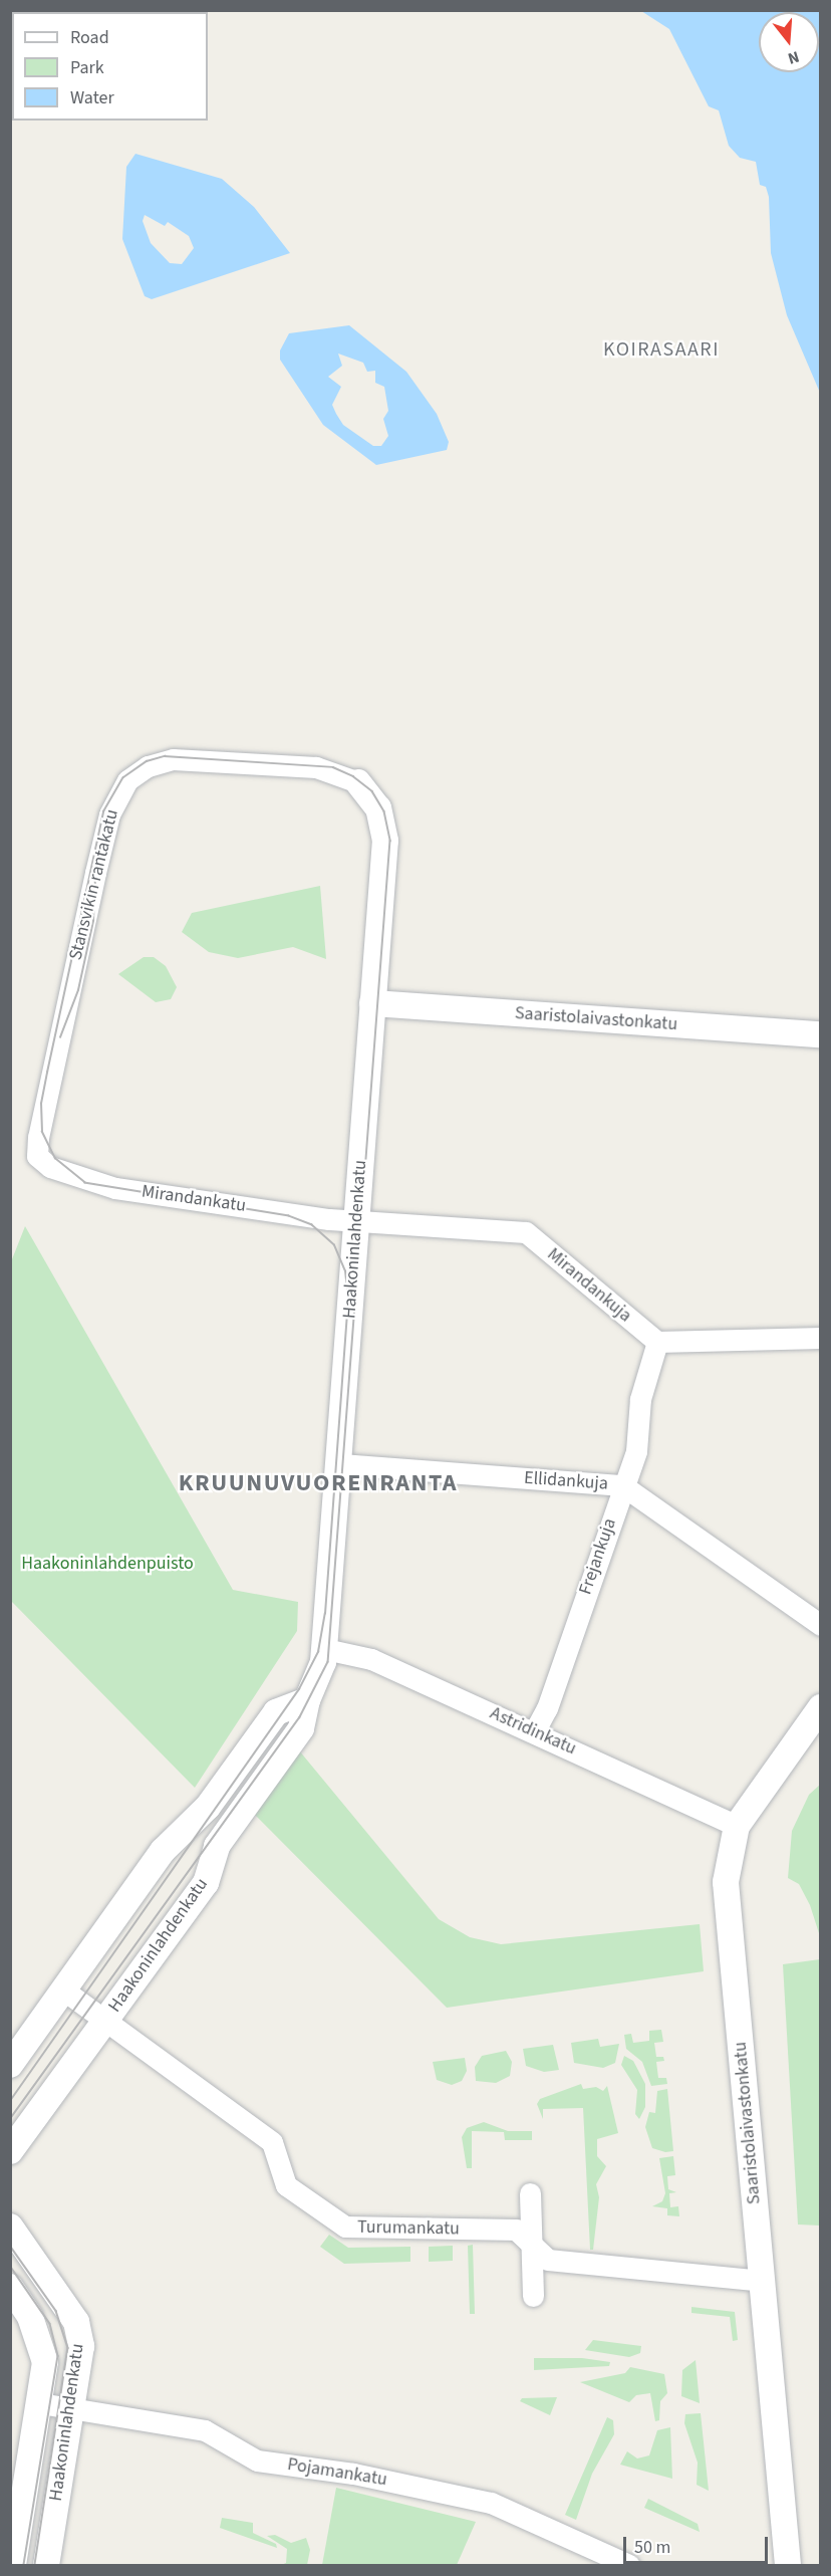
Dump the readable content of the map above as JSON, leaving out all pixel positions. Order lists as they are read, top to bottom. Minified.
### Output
{"streets":{"street":["Stansvikin rantakatu","Saaristolaivastonkatu","Mirandankatu","Haakoninlahdenkatu","Mirandankuja","Ellidankuja","Frejankuja","Astridinkatu","Turumankatu","Pojamankatu"]},"crossings":[["Stansvikin rantakatu","Mirandankatu"],["Stansvikin rantakatu","Haakoninlahdenkatu"],["Saaristolaivastonkatu","Haakoninlahdenkatu"],["Saaristolaivastonkatu","Astridinkatu"],["Saaristolaivastonkatu","Turumankatu"],["Mirandankatu","Haakoninlahdenkatu"],["Mirandankatu","Mirandankuja"],["Haakoninlahdenkatu","Mirandankuja"],["Haakoninlahdenkatu","Ellidankuja"],["Haakoninlahdenkatu","Astridinkatu"],["Haakoninlahdenkatu","Turumankatu"],["Haakoninlahdenkatu","Pojamankatu"],["Mirandankuja","Frejankuja"],["Ellidankuja","Frejankuja"],["Frejankuja","Astridinkatu"]],"districts":["KOIRASAARI","KRUUNUVUORENRANTA"],"parks":["Haakoninlahdenpuisto"],"legend":["Road","Park","Water"],"scale_bar":"50 m","north":"bottom"}
